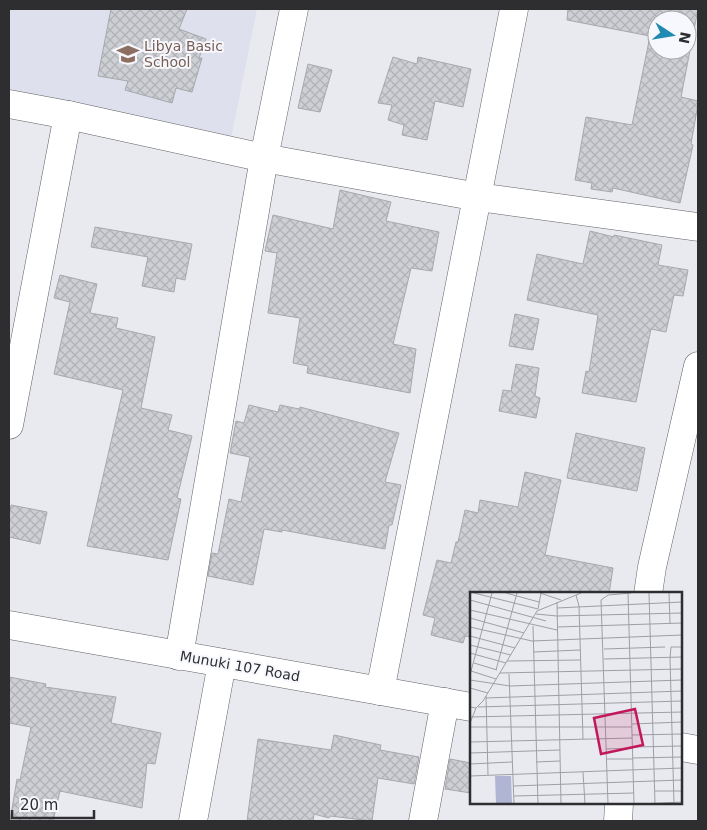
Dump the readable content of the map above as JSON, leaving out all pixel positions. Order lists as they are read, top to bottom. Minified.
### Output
{"streets":{"street":["Munuki 107 Road"]},"places":{"school or university":["Libya Basic School"]},"scale_bar":"20 m","north":"right"}
